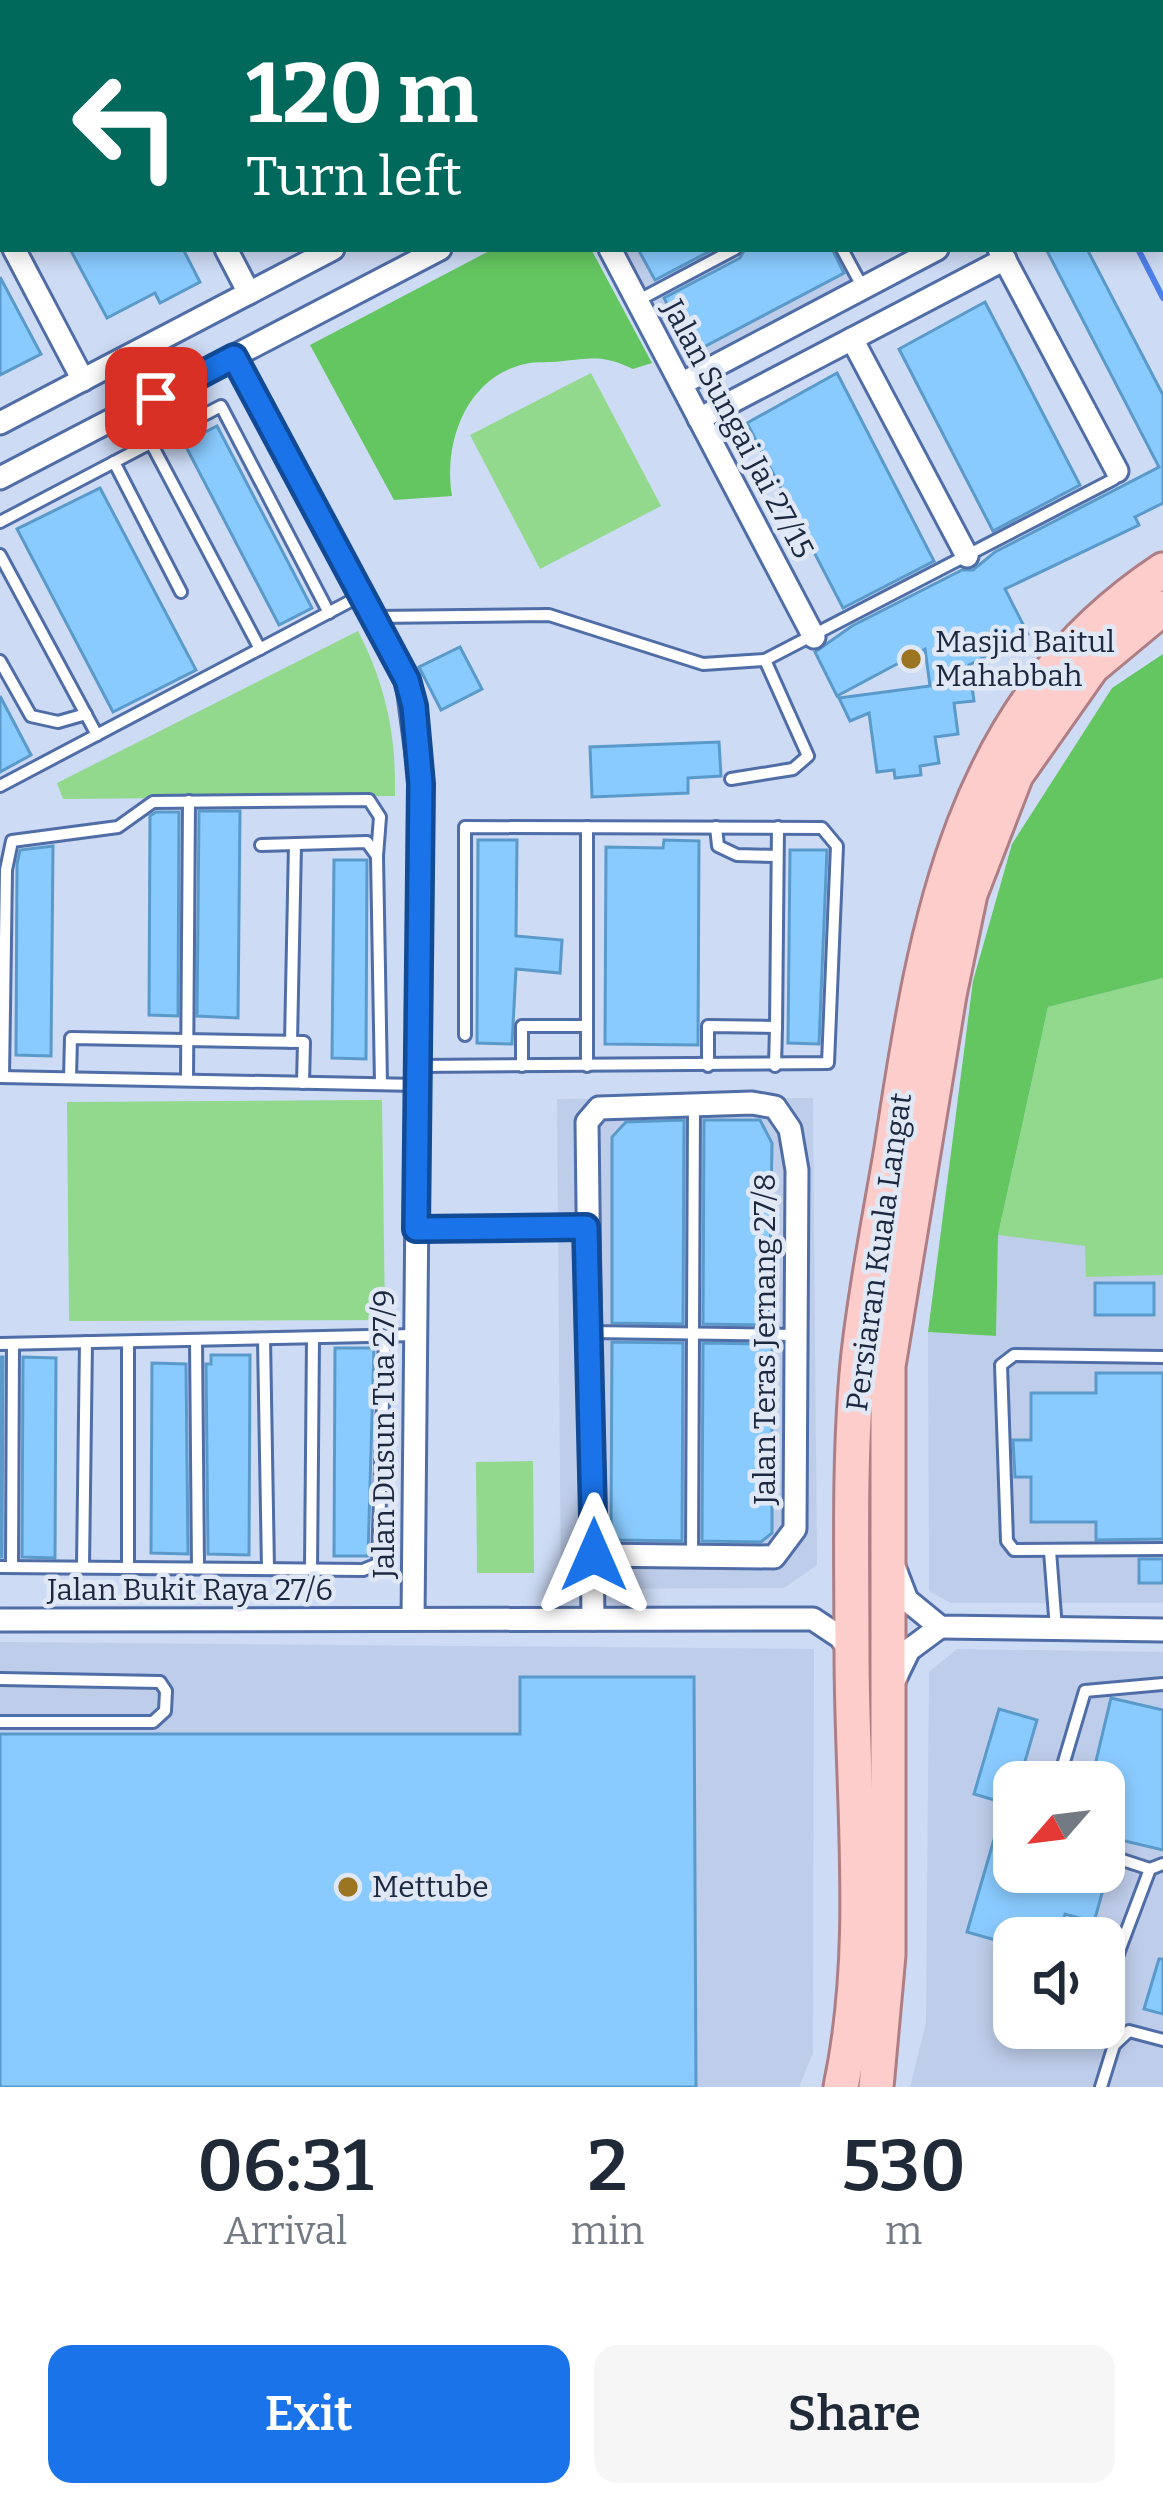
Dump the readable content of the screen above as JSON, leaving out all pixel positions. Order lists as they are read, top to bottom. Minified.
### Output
{"streets":{"main road":["Persiaran Kuala Langat"],"street":["Jalan Sungai Jai 27/15","Jalan Teras Jernang 27/8","Jalan Dusun Tua 27/9","Jalan Bukit Raya 27/6"]},"crossings":[["Jalan Dusun Tua 27/9","Jalan Bukit Raya 27/6"]],"places":["Masjid Baitul Mahabbah","Mettube"],"north":"bottom left","page":{"turn":["120 m","Turn left"],"eta":["06:31","Arrival","2","min","530","m"],"buttons":["Exit","Share"]}}
